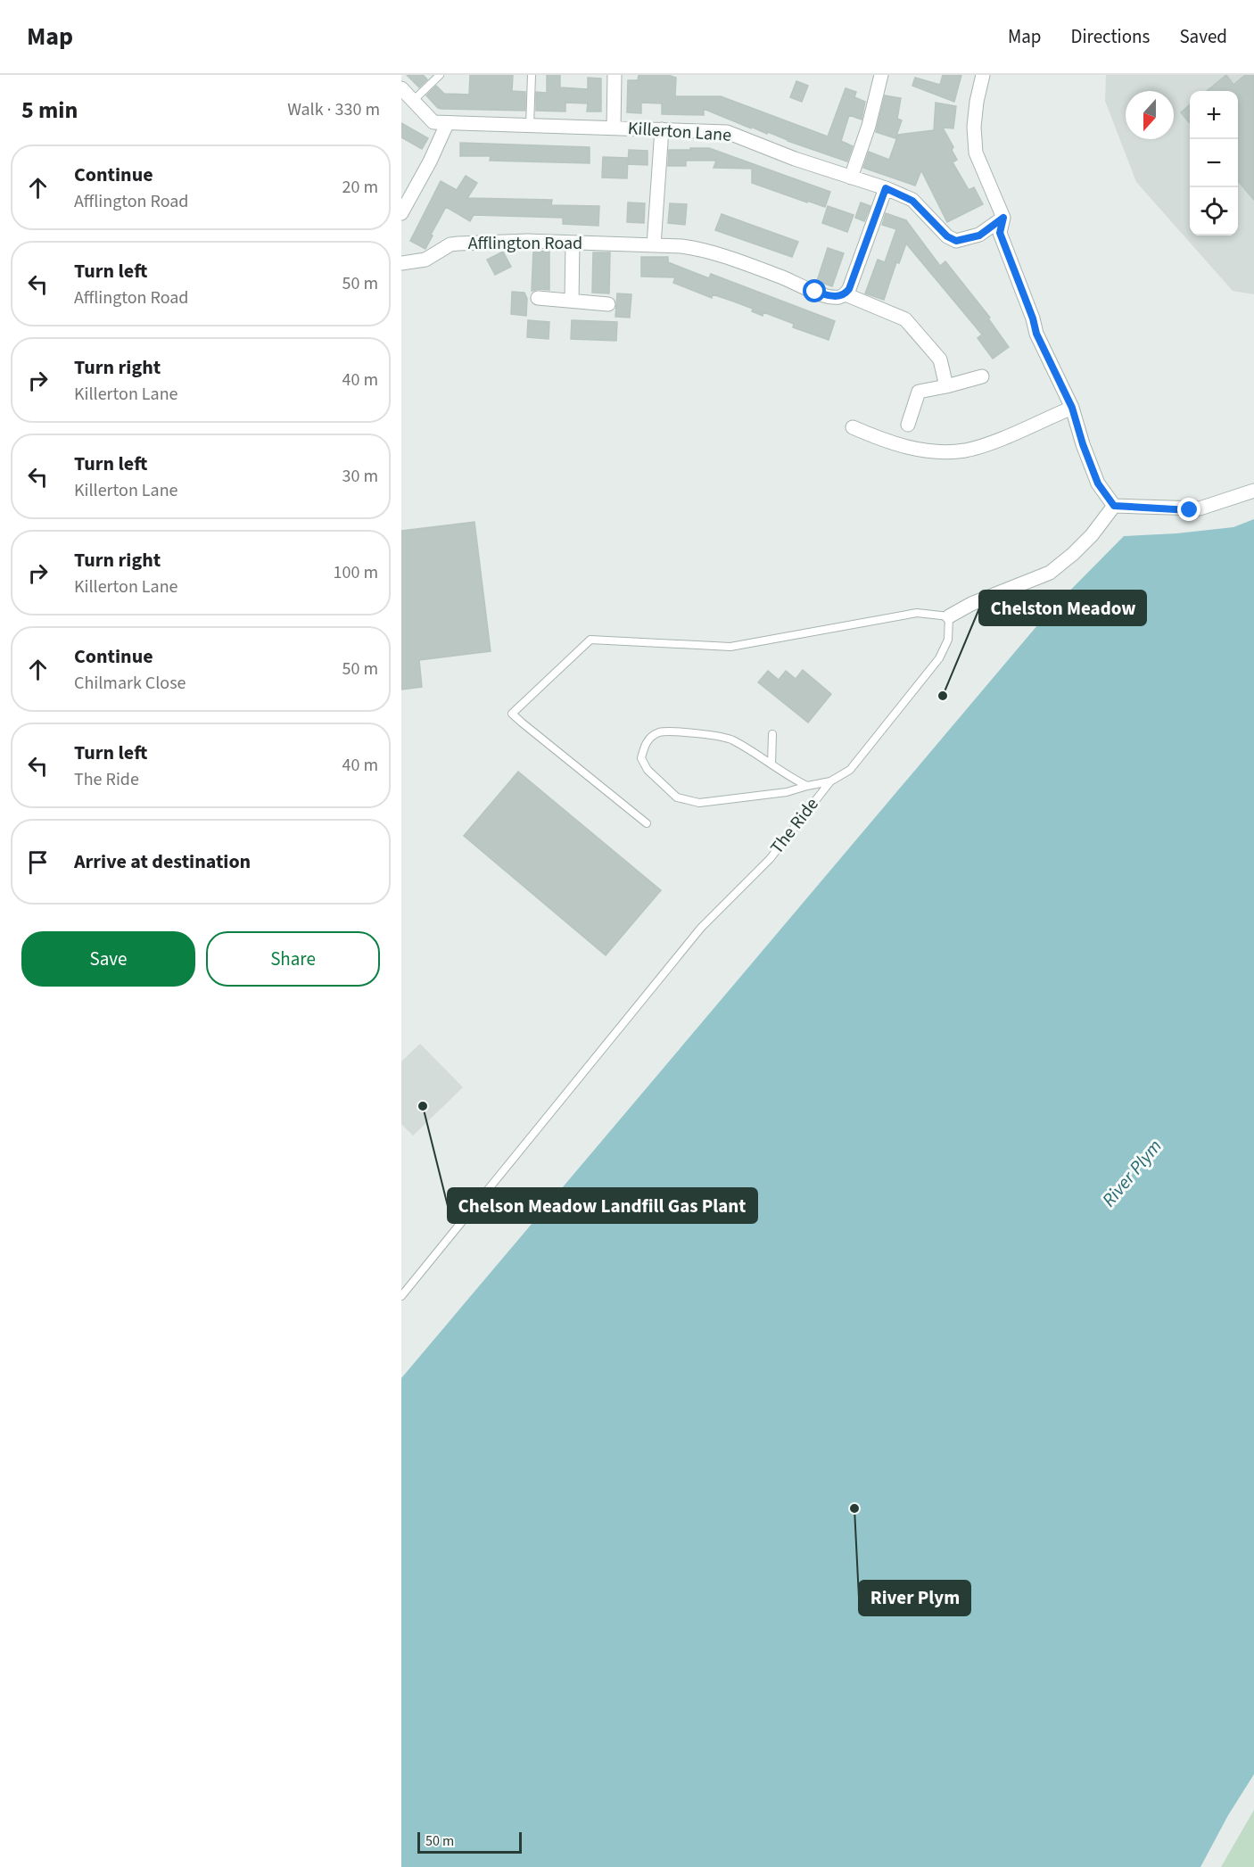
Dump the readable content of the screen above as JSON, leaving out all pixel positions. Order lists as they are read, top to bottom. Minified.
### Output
{"streets":{"street":["Killerton Lane","Afflington Road"],"lane":["The Ride"]},"water":["River Plym"],"places":["Chelston Meadow","Chelson Meadow Landfill Gas Plant","River Plym"],"scale_bar":"50 m","north":"bottom","page":{"header":"Map","nav":["Map","Directions","Saved"],"heading":["5 min","Walk · 330 m"],"map_buttons":["+","−"],"list":[["Continue","Afflington Road","20 m"],["Turn left","Afflington Road","50 m"],["Turn right","Killerton Lane","40 m"],["Turn left","Killerton Lane","30 m"],["Turn right","Killerton Lane","100 m"],["Continue","Chilmark Close","50 m"],["Turn left","The Ride","40 m"],"Arrive at destination"],"buttons":["Save","Share"],"scale":"50 m"}}
